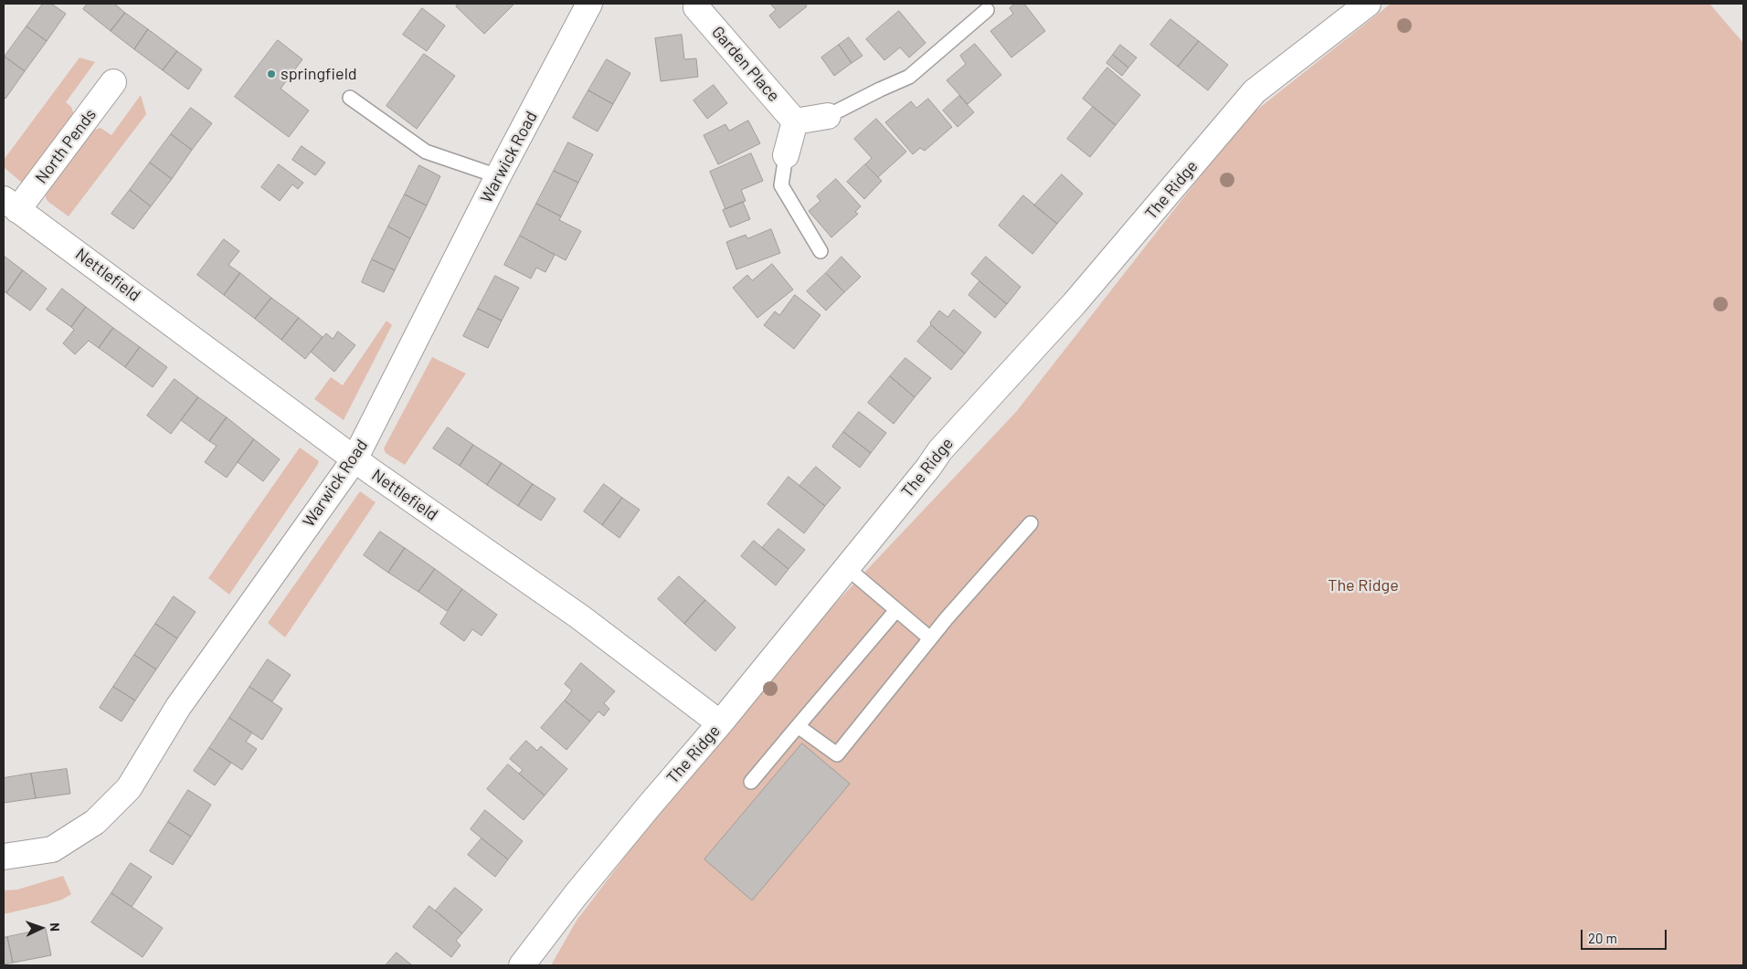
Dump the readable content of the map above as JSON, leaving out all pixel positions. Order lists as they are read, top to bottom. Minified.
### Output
{"streets":{"street":["Garden Place","North Pends","Warwick Road","The Ridge","Nettlefield"]},"crossings":[["North Pends","Nettlefield"],["Warwick Road","Nettlefield"],["The Ridge","Nettlefield"]],"parks":["The Ridge"],"places":["springfield"],"scale_bar":"20 m","north":"right"}
